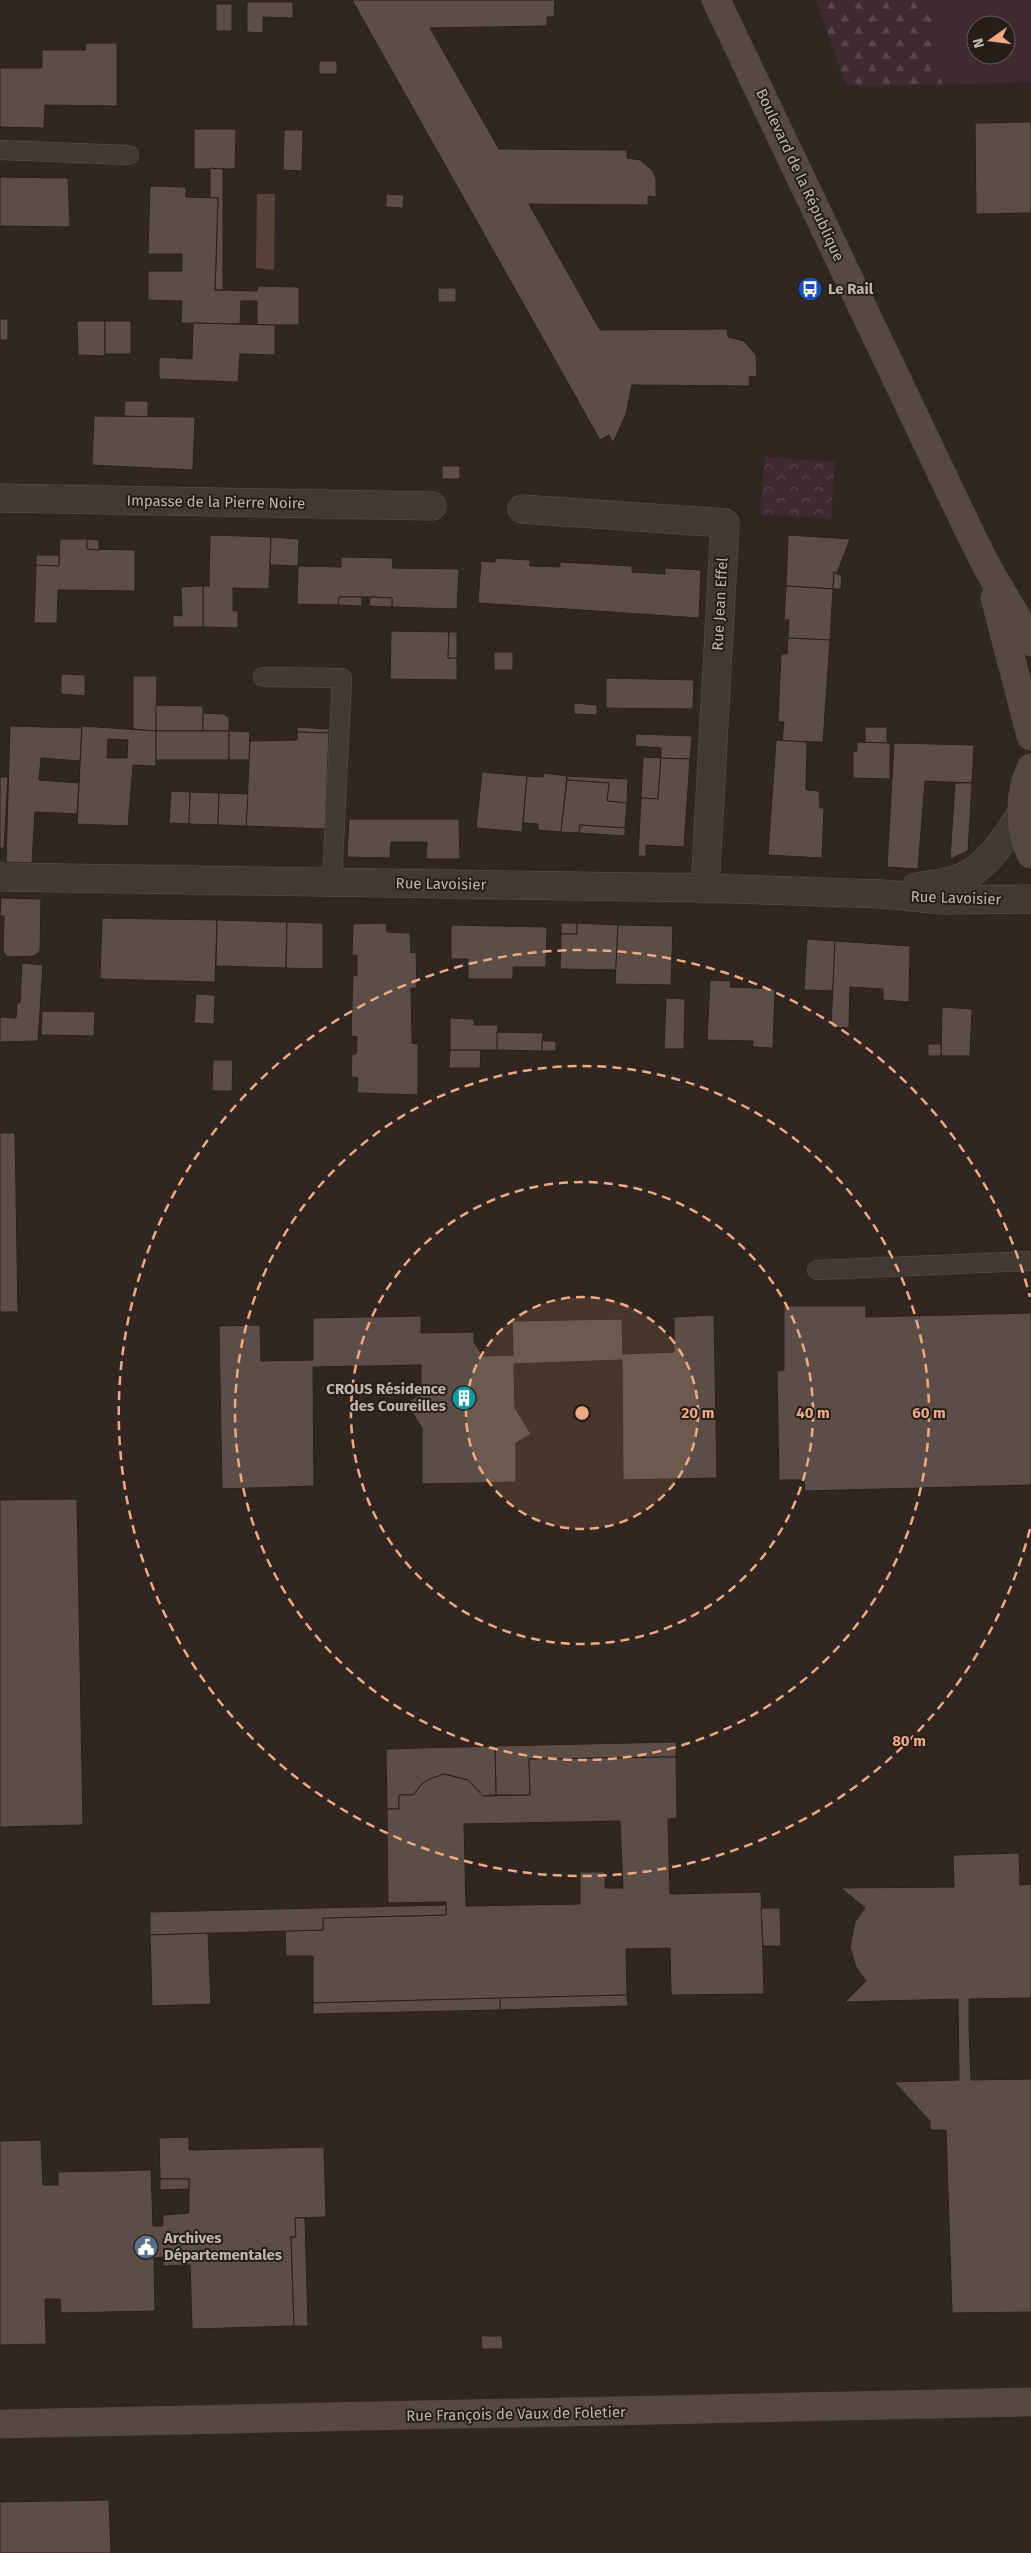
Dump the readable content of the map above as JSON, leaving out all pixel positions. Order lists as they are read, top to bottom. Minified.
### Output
{"streets":{"street":["Boulevard de la République","Impasse de la Pierre Noire","Rue Jean Effel","Rue Lavoisier","Rue François de Vaux de Foletier"]},"crossings":[["Rue Jean Effel","Rue Lavoisier"]],"places":{"bus stop":["Le Rail"],"building":["CROUS Résidence des Coureilles"],"public building":["Archives Départementales"]},"north":"left","rings":["20 m","40 m","60 m","80 m"]}
